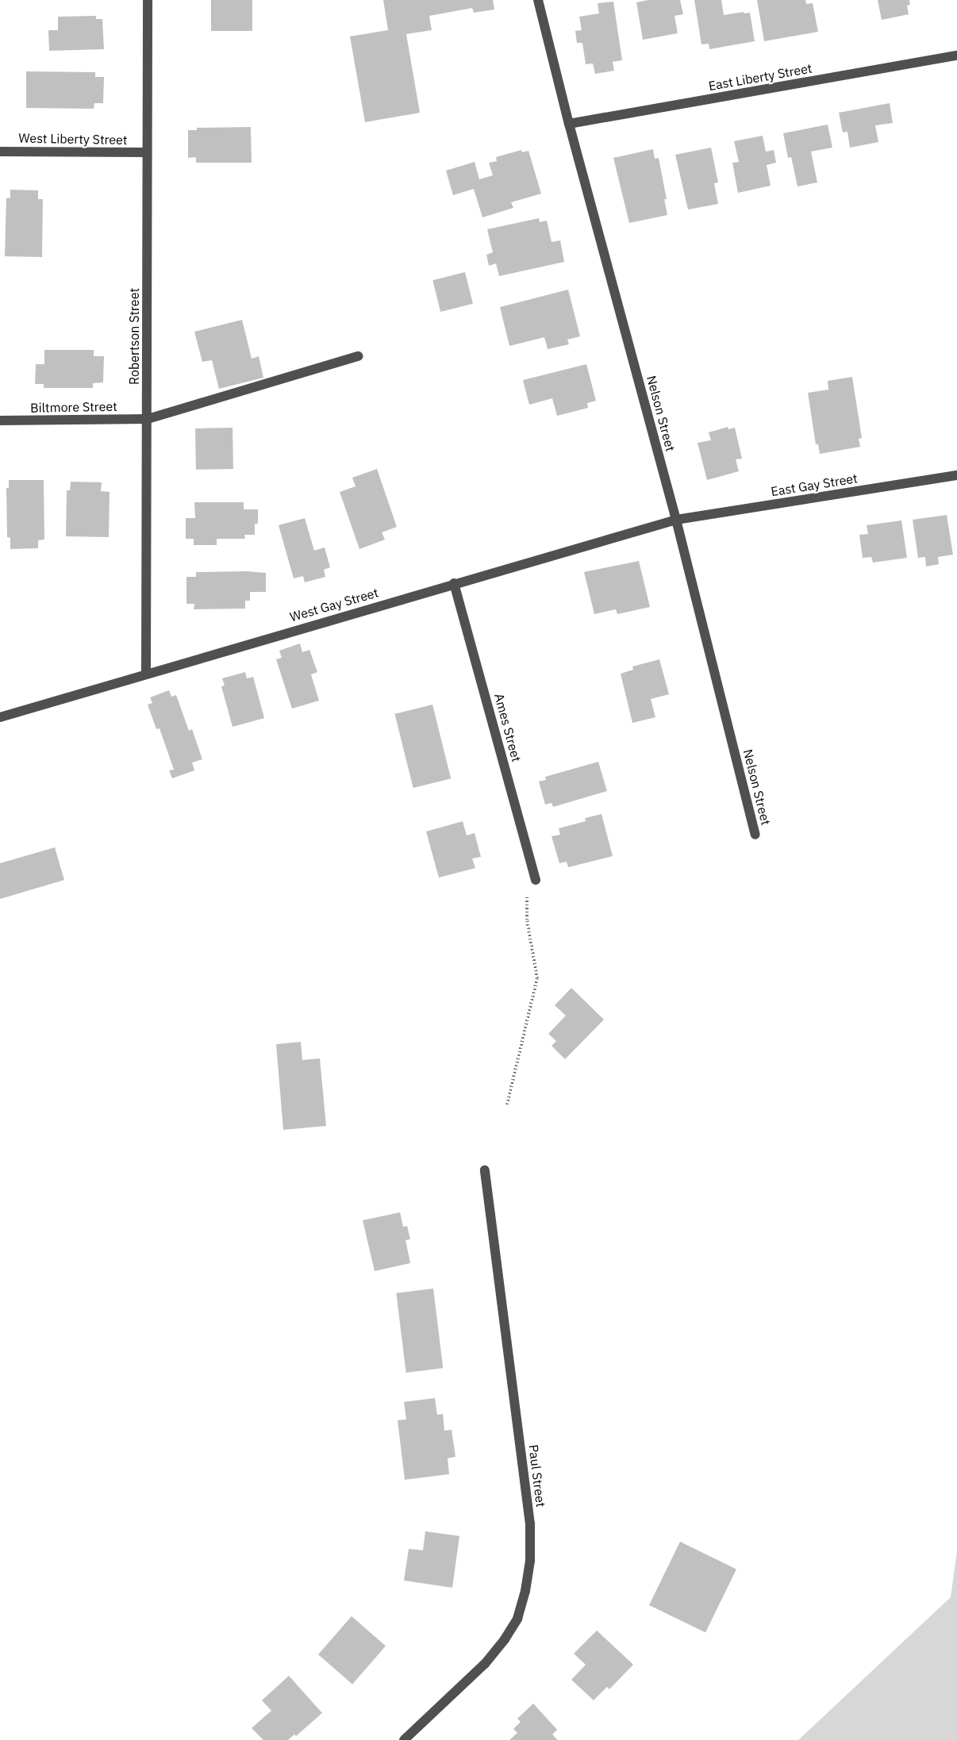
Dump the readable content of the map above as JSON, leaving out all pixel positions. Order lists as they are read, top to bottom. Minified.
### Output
{"streets":{"street":["East Liberty Street","West Liberty Street","Robertson Street","Biltmore Street","Nelson Street","East Gay Street","West Gay Street","Ames Street","Paul Street"]},"crossings":[["East Liberty Street","Nelson Street"],["West Liberty Street","Robertson Street"],["Robertson Street","Biltmore Street"],["Robertson Street","West Gay Street"],["Nelson Street","East Gay Street"],["Nelson Street","West Gay Street"],["East Gay Street","West Gay Street"],["West Gay Street","Ames Street"]]}
